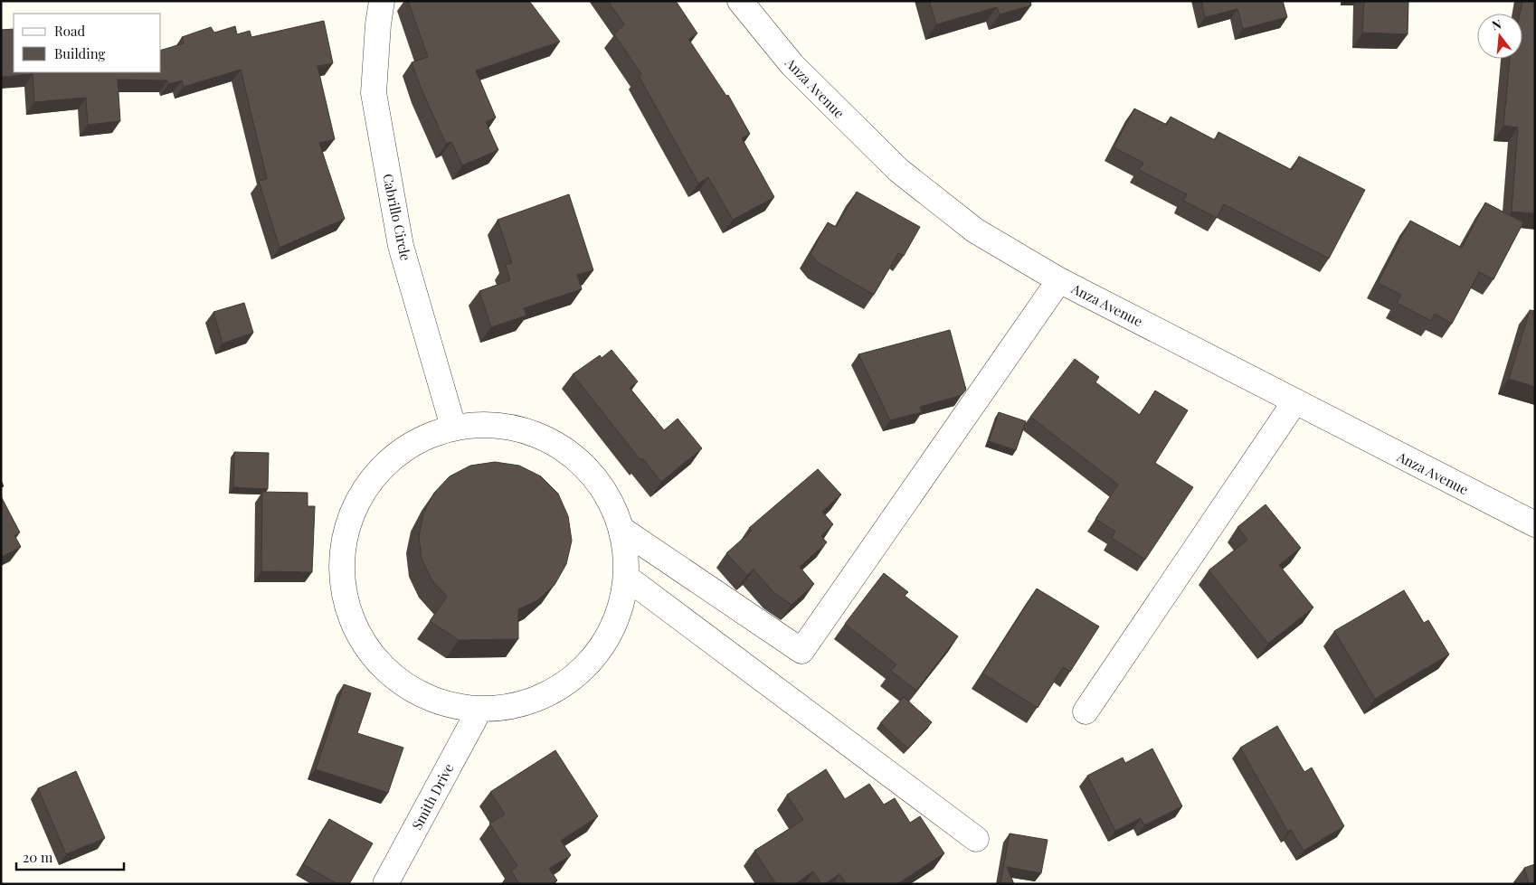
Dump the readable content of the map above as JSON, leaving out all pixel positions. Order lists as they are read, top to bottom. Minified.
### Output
{"streets":{"street":["Anza Avenue","Cabrillo Circle","Smith Drive"]},"legend":["Road","Building"],"scale_bar":"20 m","north":"top"}
